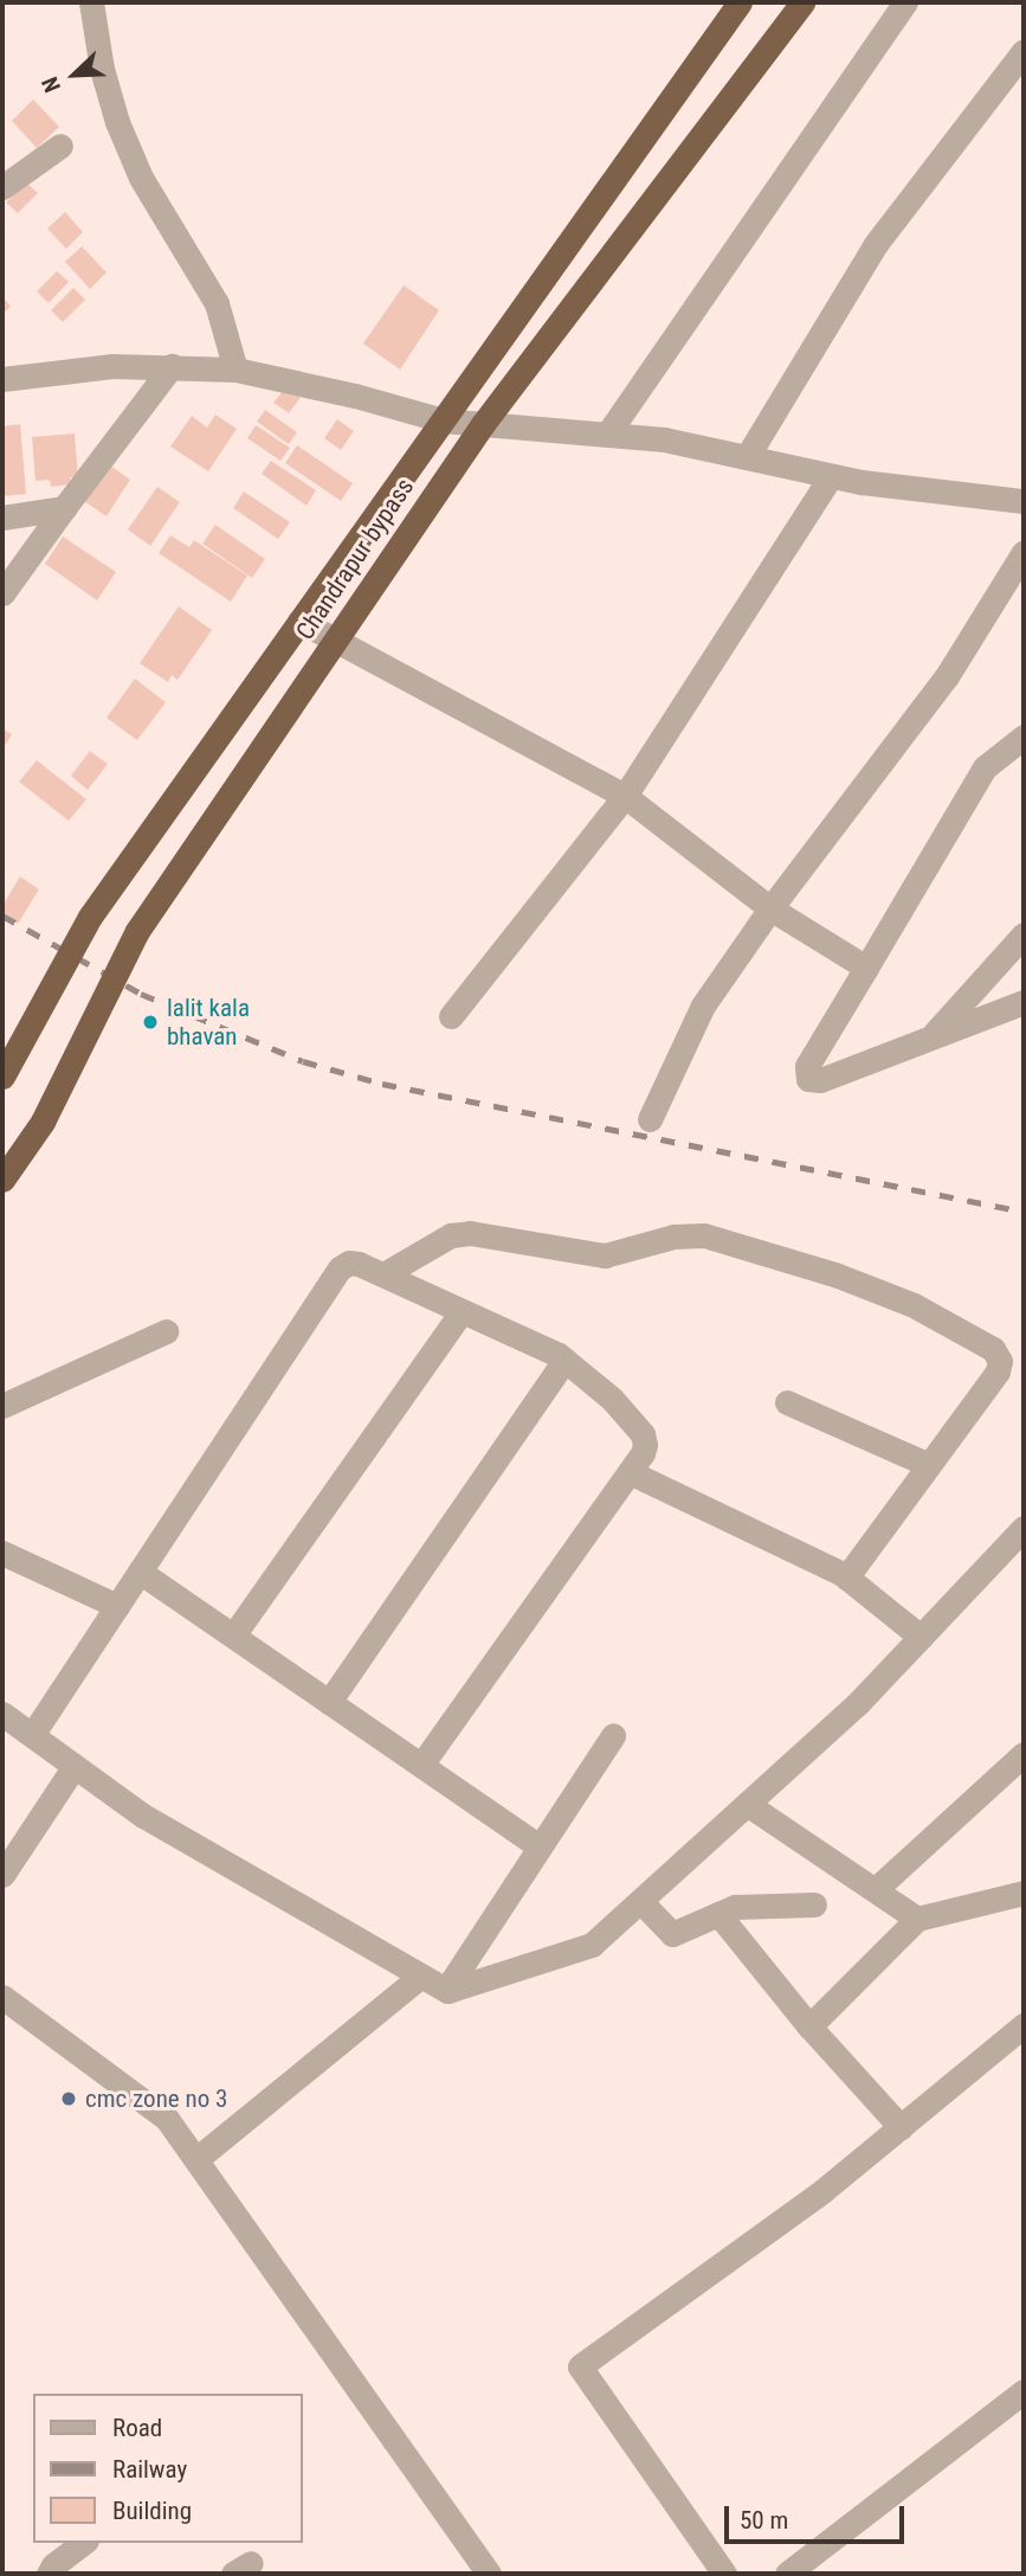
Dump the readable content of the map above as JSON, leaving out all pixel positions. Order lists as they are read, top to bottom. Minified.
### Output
{"streets":{"highway":["Chandrapur bypass"]},"places":["lalit kala bhavan","cmc zone no 3"],"legend":["Road","Railway","Building"],"scale_bar":"50 m","north":"bottom left"}
